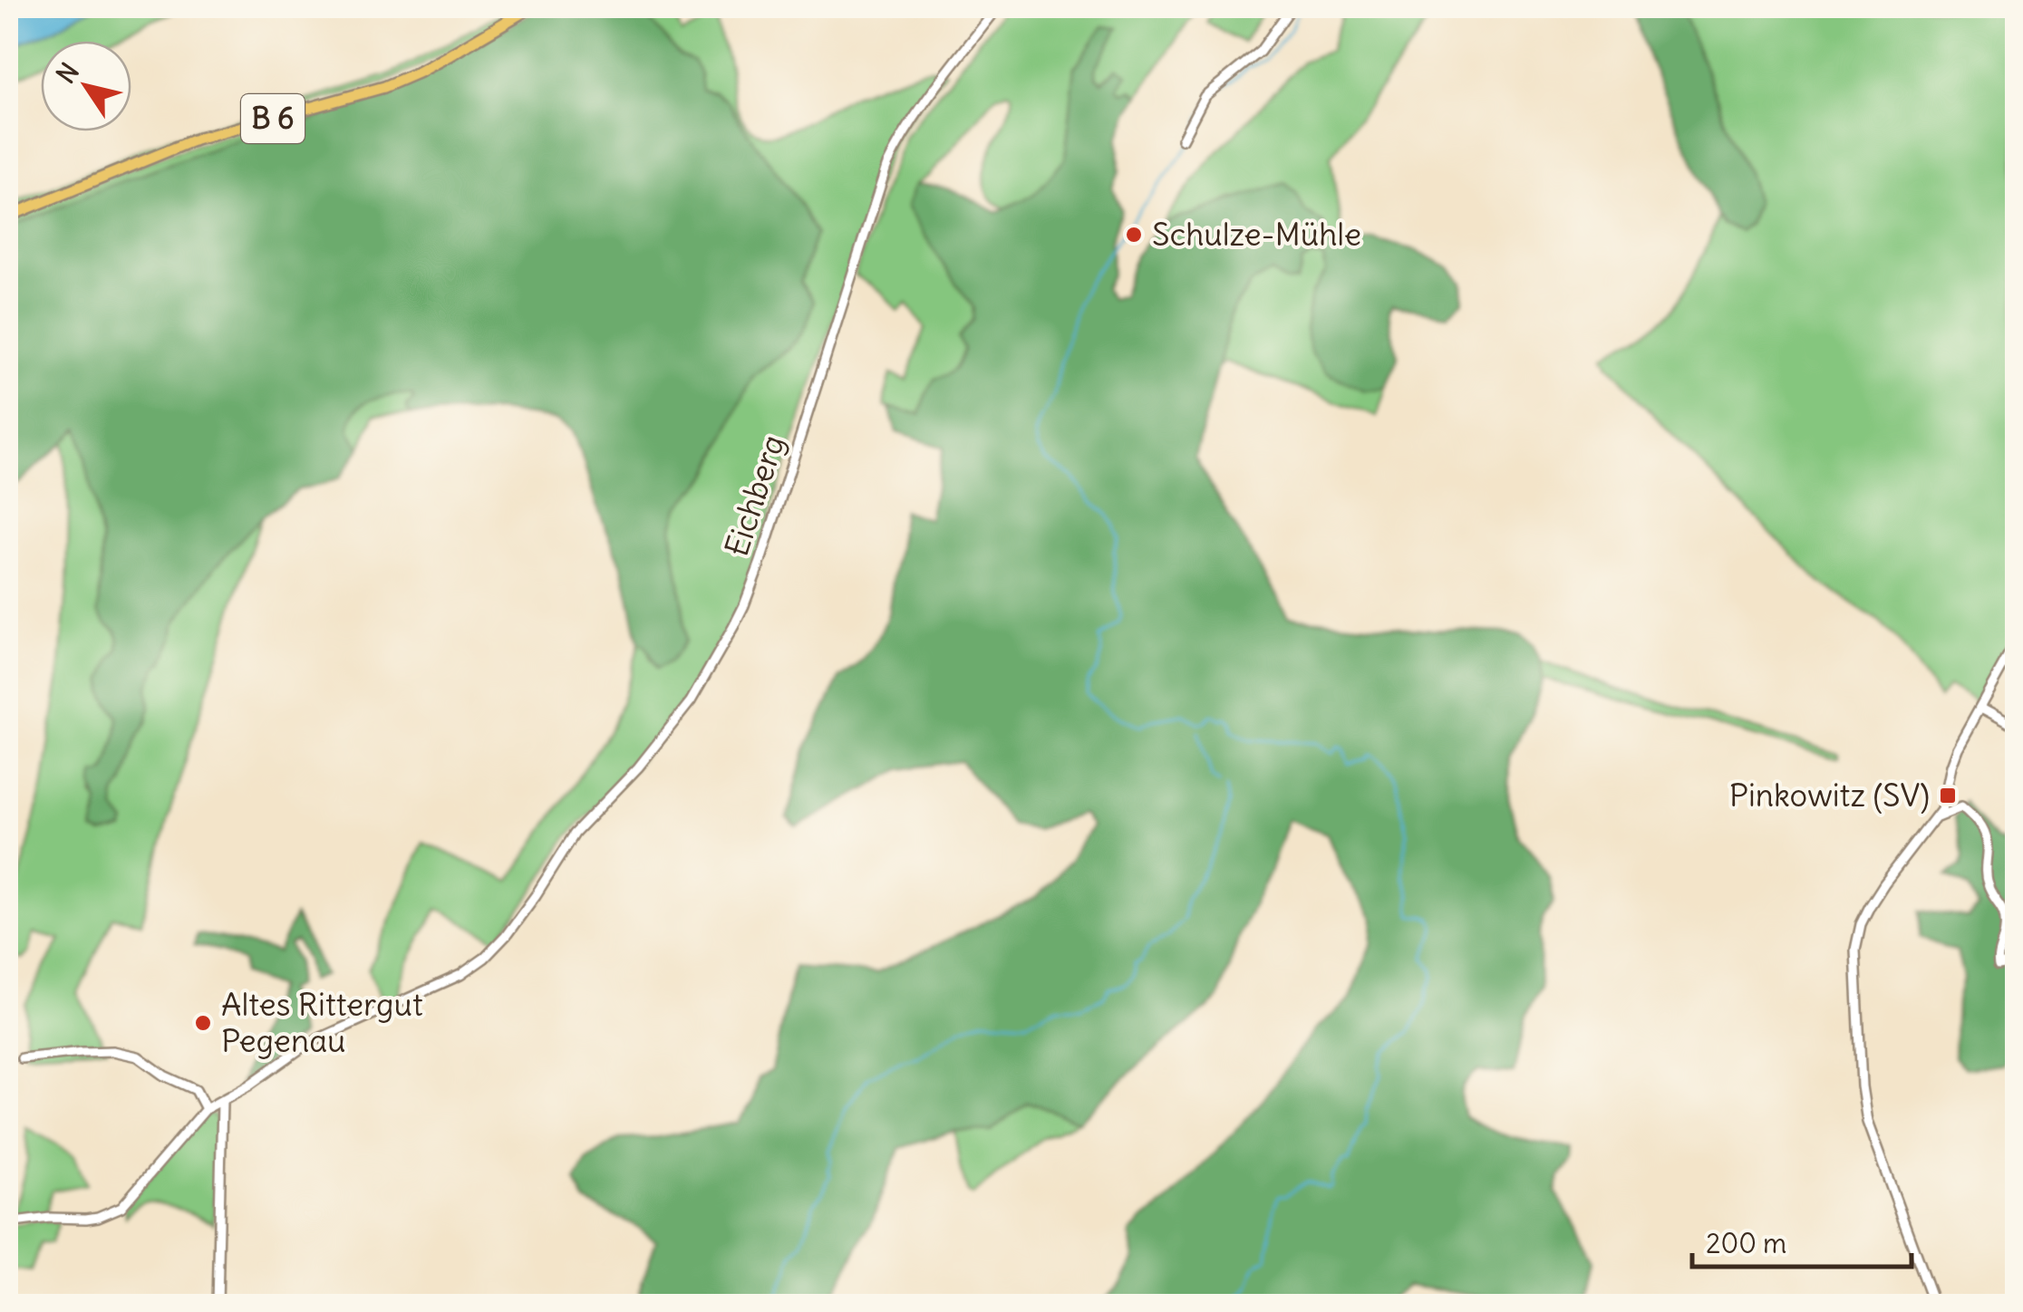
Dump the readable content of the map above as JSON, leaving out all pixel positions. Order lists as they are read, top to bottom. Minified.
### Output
{"streets":{"main road":["B 6"],"street":["Eichberg"]},"places":{"other":["Schulze-Mühle","Altes Rittergut Pegenau"],"transit":["Pinkowitz (SV)"]},"scale_bar":"200 m","north":"top left"}
